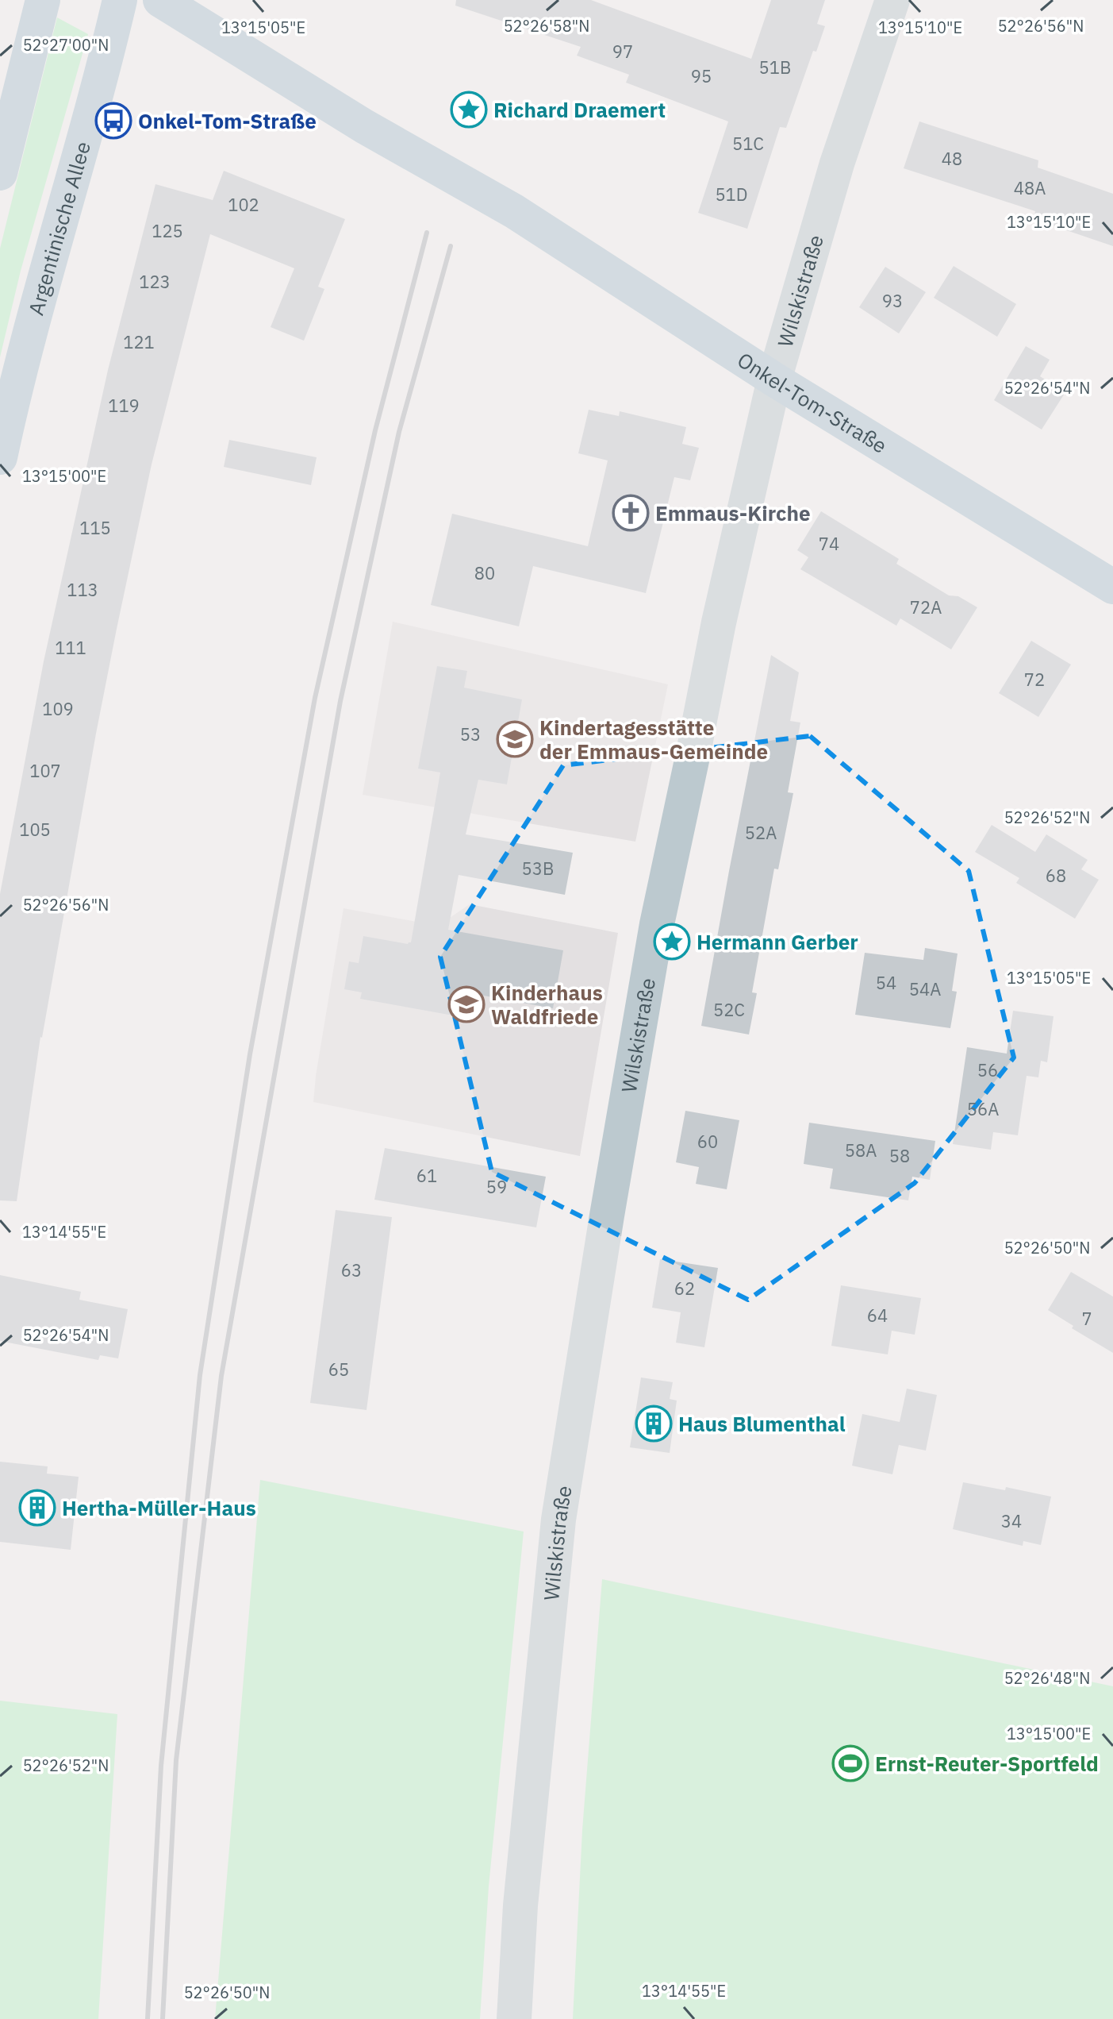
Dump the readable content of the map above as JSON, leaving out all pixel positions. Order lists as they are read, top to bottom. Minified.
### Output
{"streets":{"main road":["Argentinische Allee","Onkel-Tom-Straße"],"street":["Wilskistraße"]},"crossings":[["Wilskistraße","Onkel-Tom-Straße"]],"places":{"place":["Richard Draemert","Hermann Gerber"],"bus stop":["Onkel-Tom-Straße"],"church":["Emmaus-Kirche"],"school or university":["Kindertagesstätte der Emmaus-Gemeinde","Kinderhaus Waldfriede"],"building":["Haus Blumenthal","Hertha-Müller-Haus"],"sports":["Ernst-Reuter-Sportfeld"]},"house_numbers":["97","51B","95","51C","48","48A","51D","102","125","123","93","121","119","115","74","80","113","72A","111","72","109","53","107","105","52A","53B","68","54","54A","52C","56","56A","60","58A","58","61","59","63","62","64","7","65","34"],"coordinates":["52°26'58\"N","52°26'56\"N","13°15'05\"E","13°15'10\"E","52°27'00\"N","52°26'54\"N","13°15'00\"E","52°26'52\"N","13°14'55\"E","52°26'50\"N","52°26'48\"N"]}
